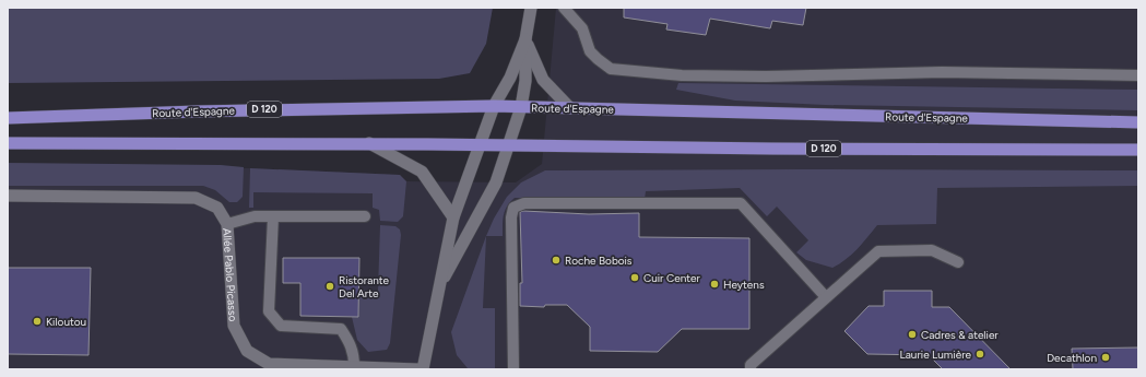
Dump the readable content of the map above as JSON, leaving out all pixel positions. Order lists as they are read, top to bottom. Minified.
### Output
{"streets":{"main road":["Route d'Espagne","D 120","Allée Pablo Picasso"]},"places":["Roche Bobois","Cuir Center","Heytens","Ristorante Del Arte","Kiloutou","Cadres & atelier","Laurie Lumière","Decathlon"]}
